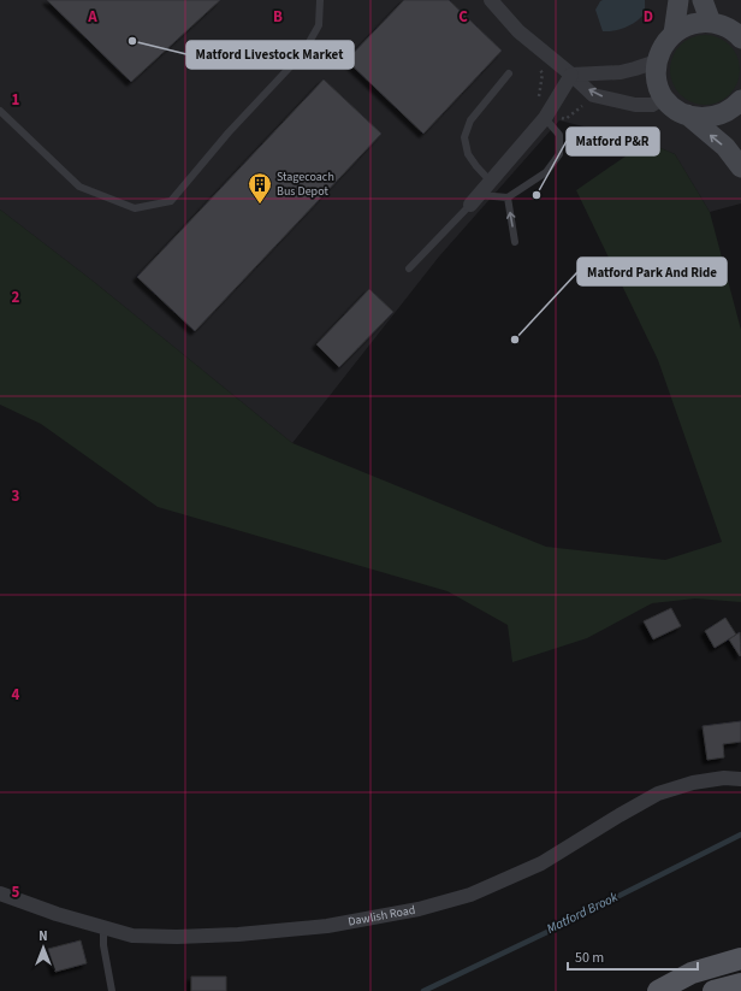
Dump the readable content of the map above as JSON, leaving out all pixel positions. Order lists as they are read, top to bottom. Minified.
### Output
{"streets":{"street":["Dawlish Road"]},"water":["Matford Brook"],"places":{"other":["Matford Livestock Market","Matford P&R","Matford Park And Ride"],"building":["Stagecoach Bus Depot"]},"scale_bar":"50 m","north":"top","grid":{"columns":["A","B","C","D"],"rows":["1","2","3","4","5"]}}
